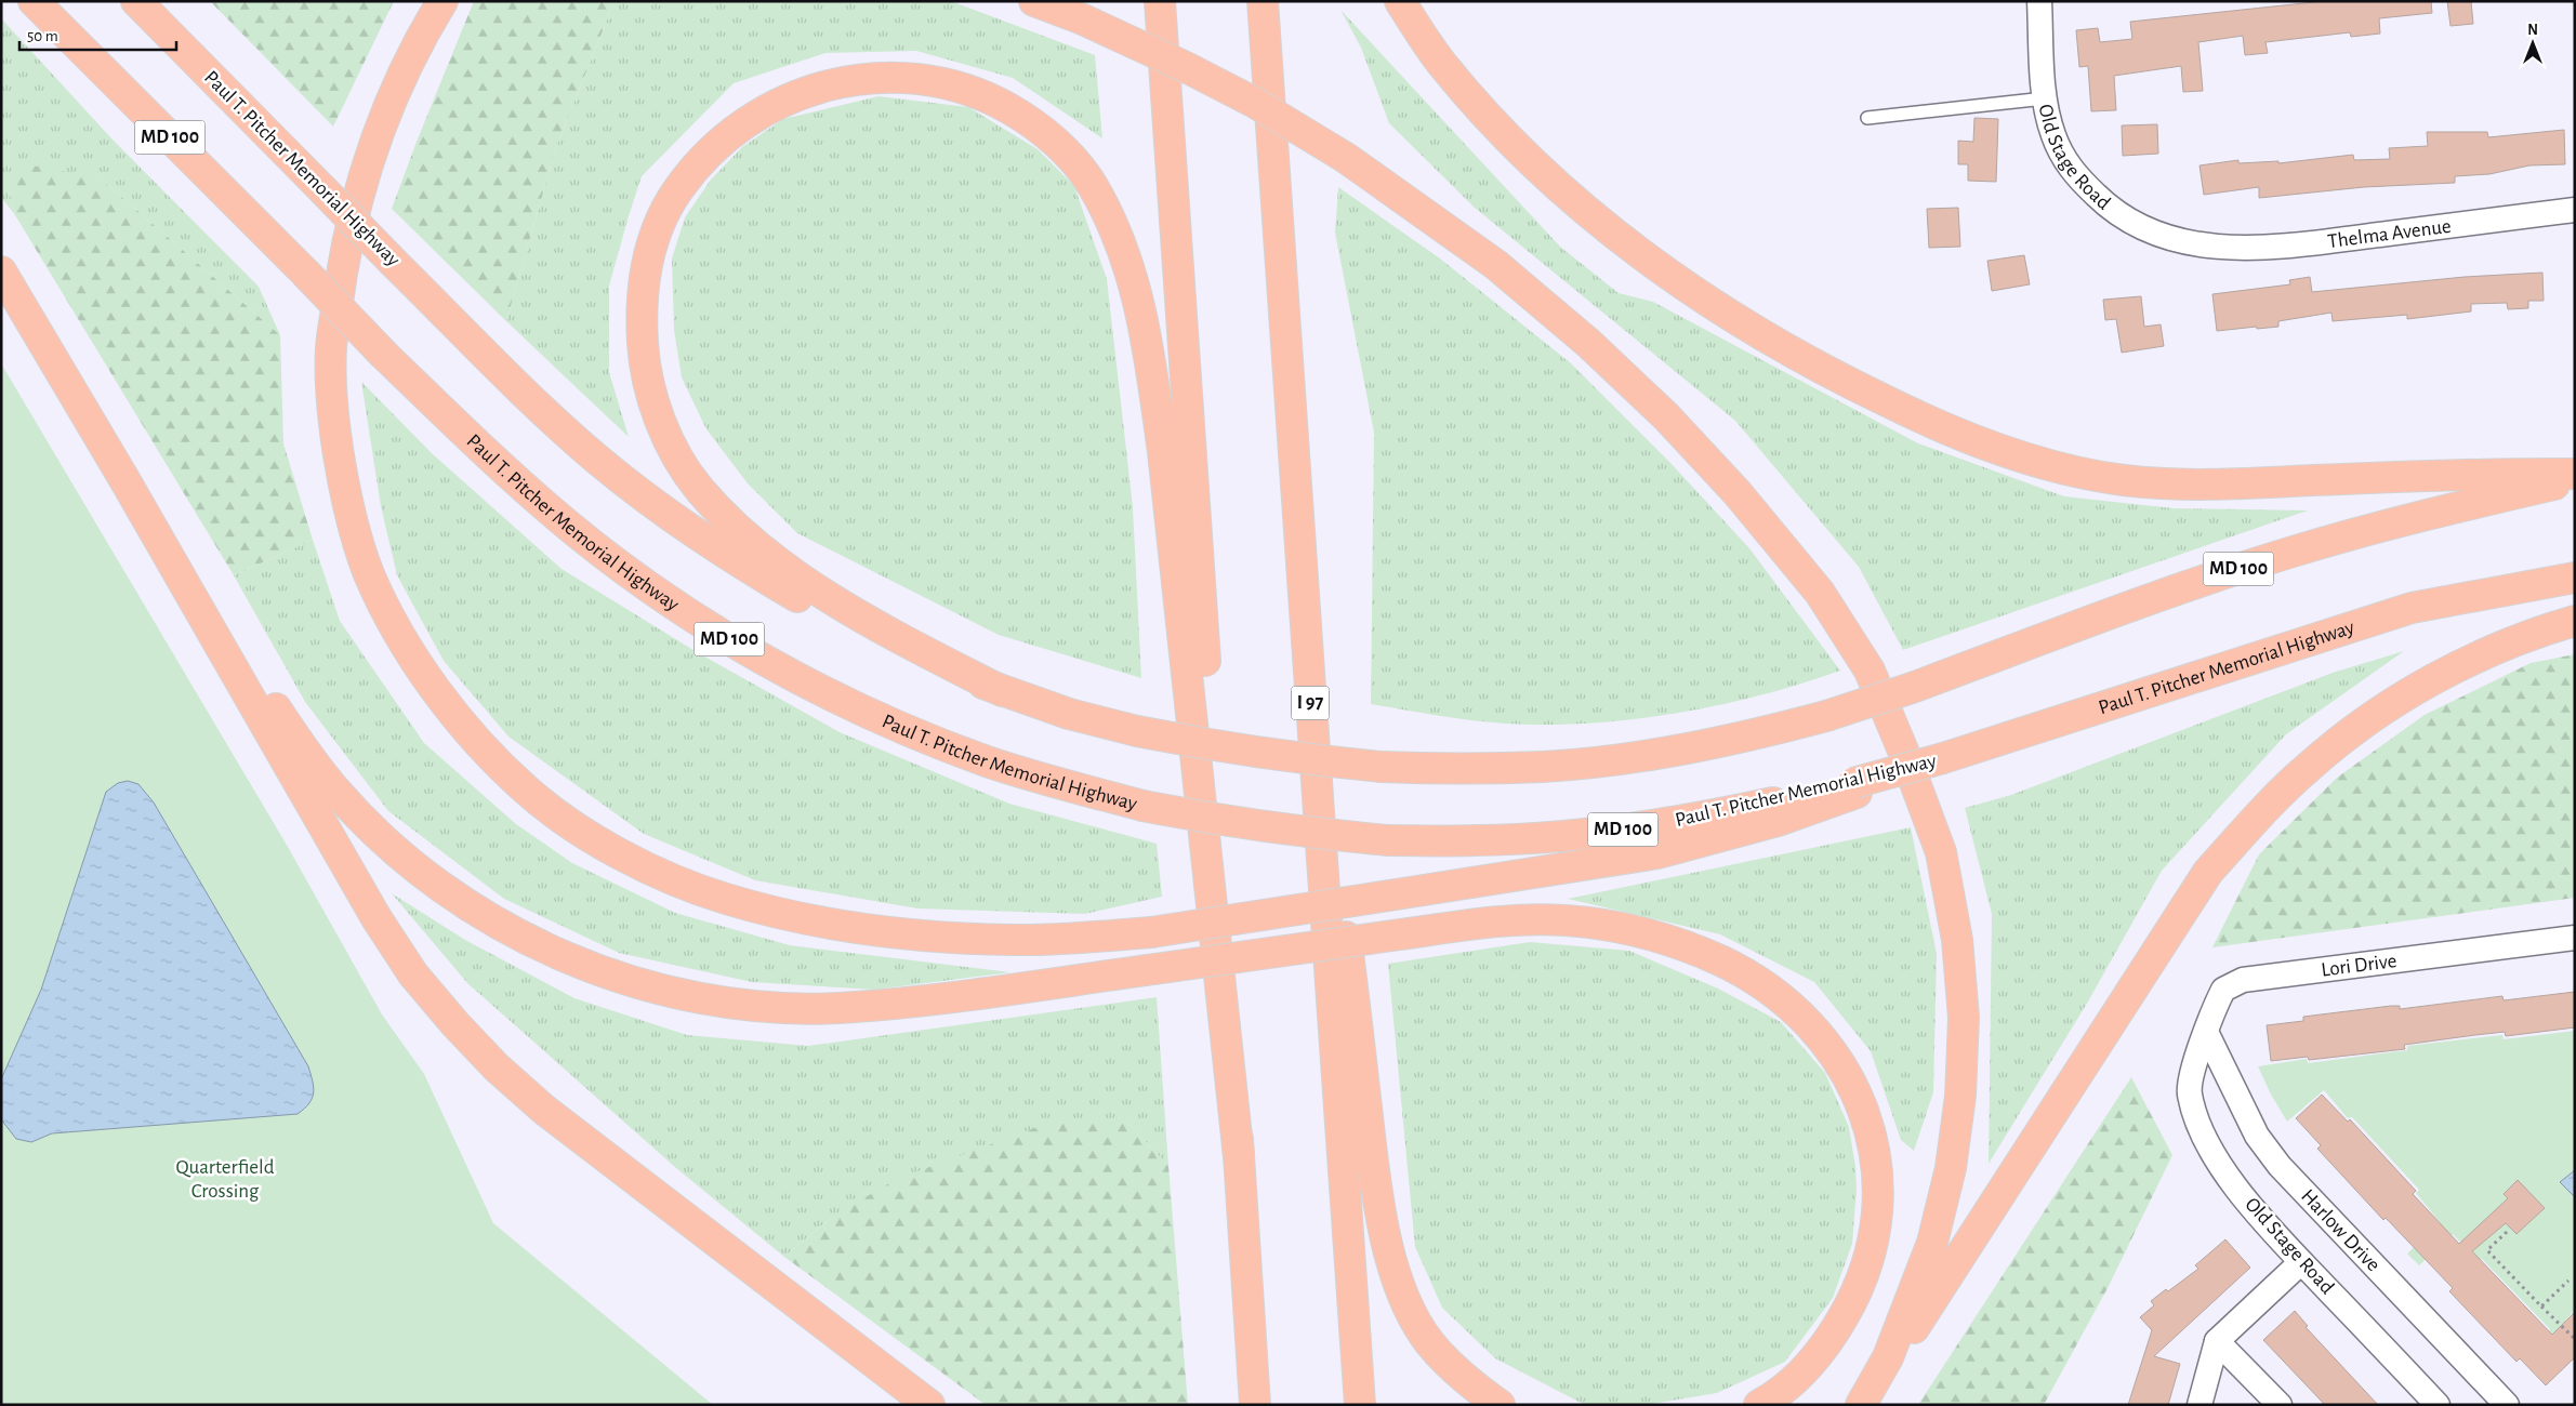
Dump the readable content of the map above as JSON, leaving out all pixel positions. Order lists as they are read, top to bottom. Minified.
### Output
{"streets":{"highway":["MD 100","Paul T. Pitcher Memorial Highway","I 97"],"street":["Old Stage Road","Thelma Avenue","Lori Drive","Harlow Drive"]},"crossings":[["Old Stage Road","Thelma Avenue"],["Old Stage Road","Lori Drive"],["Lori Drive","Harlow Drive"]],"parks":["Quarterfield Crossing"],"scale_bar":"50 m","north":"top"}
